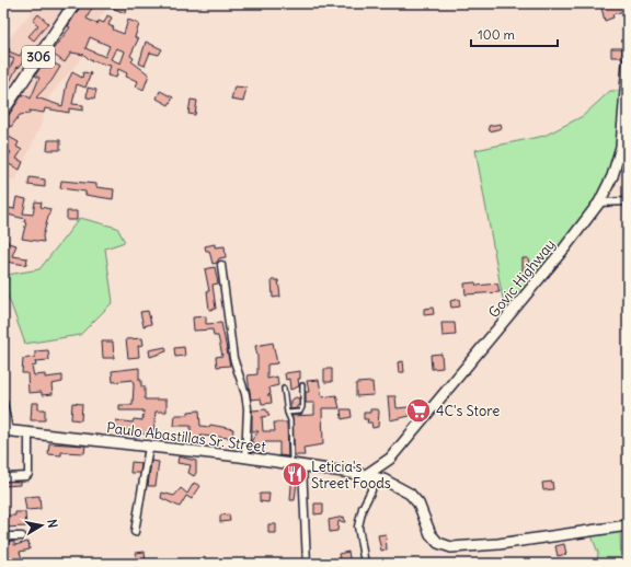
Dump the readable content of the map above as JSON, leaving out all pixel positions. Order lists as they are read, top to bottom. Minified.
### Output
{"streets":{"main road":["306","Govic Highway","Paulo Abastillas Sr. Street"]},"crossings":[["Govic Highway","Paulo Abastillas Sr. Street"]],"places":{"supermarket":["4C's Store"],"restaurant":["Leticia's Street Foods"]},"scale_bar":"100 m","north":"right"}
